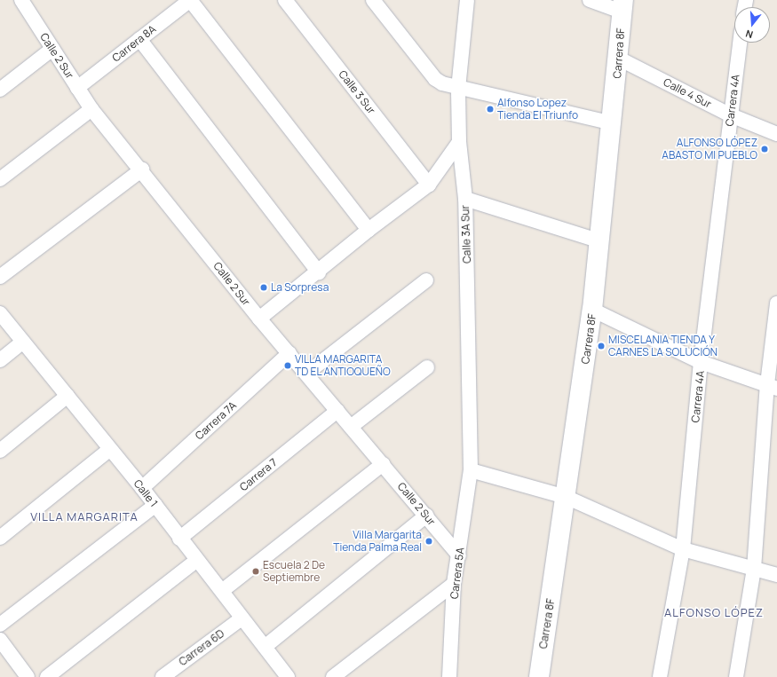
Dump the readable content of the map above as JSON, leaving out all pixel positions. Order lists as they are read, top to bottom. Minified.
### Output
{"streets":{"street":["Carrera 8A","Carrera 8F","Calle 2 Sur","Calle 3 Sur","Calle 4 Sur","Carrera 4A","Calle 3A Sur","Carrera 7A","Carrera 7","Calle 1","Carrera 5A","Carrera 6D"]},"crossings":[["Carrera 8A","Calle 2 Sur"],["Carrera 8F","Calle 4 Sur"],["Calle 2 Sur","Carrera 7A"],["Calle 2 Sur","Carrera 7"],["Calle 2 Sur","Carrera 5A"],["Calle 4 Sur","Carrera 4A"],["Calle 3A Sur","Carrera 5A"],["Carrera 7A","Calle 1"],["Carrera 7","Calle 1"],["Calle 1","Carrera 6D"]],"districts":["VILLA MARGARITA","ALFONSO LÓPEZ"],"places":["Alfonso Lopez Tienda El Triunfo","ALFONSO LÓPEZ ABASTO MI PUEBLO","La Sorpresa","MISCELANIA TIENDA Y CARNES LA SOLUCIÓN","VILLA MARGARITA TD EL ANTIOQUEÑO","Villa Margarita Tienda Palma Real","Escuela 2 De Septiembre"],"north":"bottom"}
